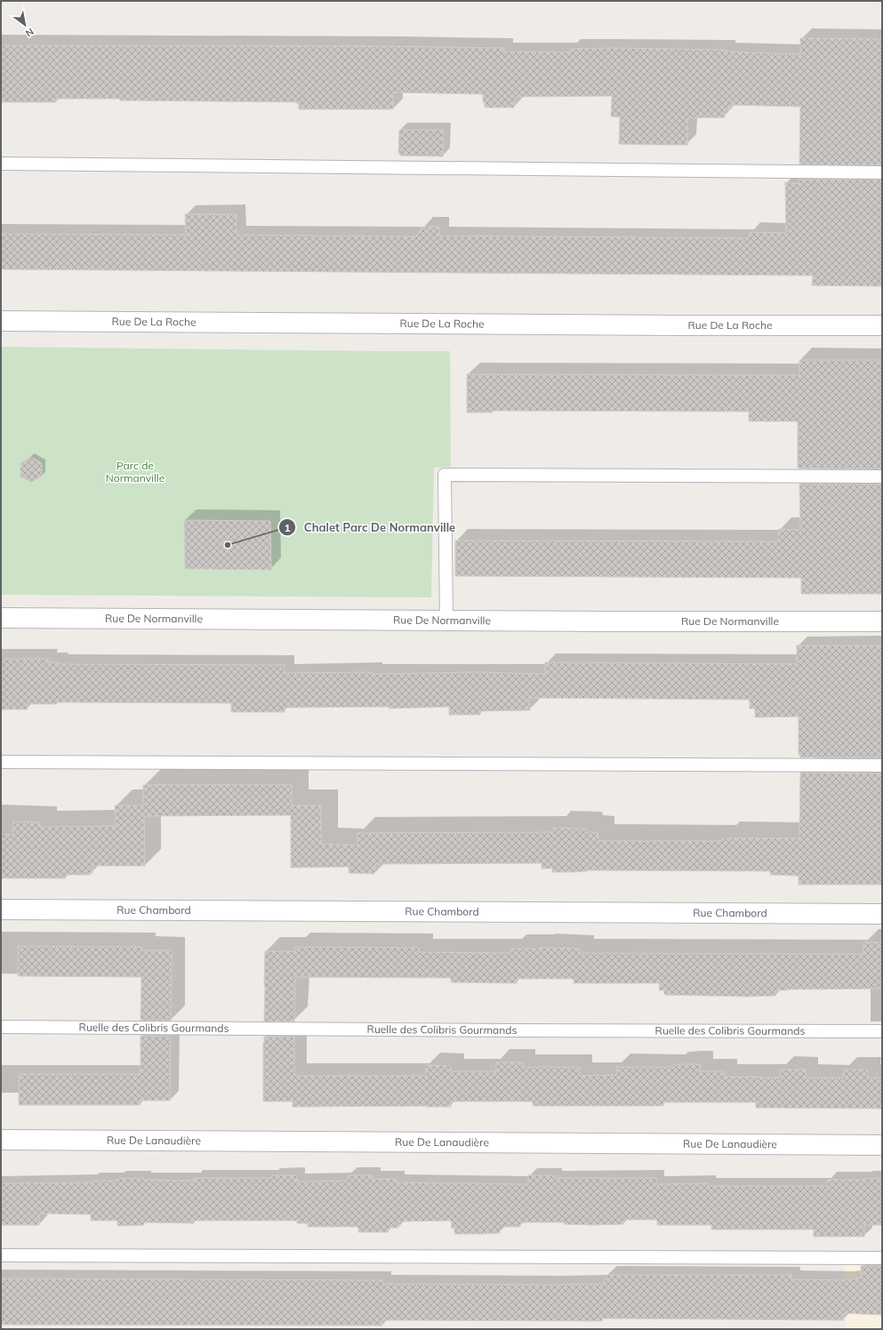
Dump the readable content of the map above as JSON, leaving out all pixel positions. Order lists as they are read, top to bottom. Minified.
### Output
{"streets":{"street":["Rue De La Roche","Rue De Normanville","Rue Chambord","Rue De Lanaudière"],"lane":["Ruelle des Colibris Gourmands"]},"parks":["Parc de Normanville"],"places":["Chalet Parc De Normanville"],"north":"bottom right"}
